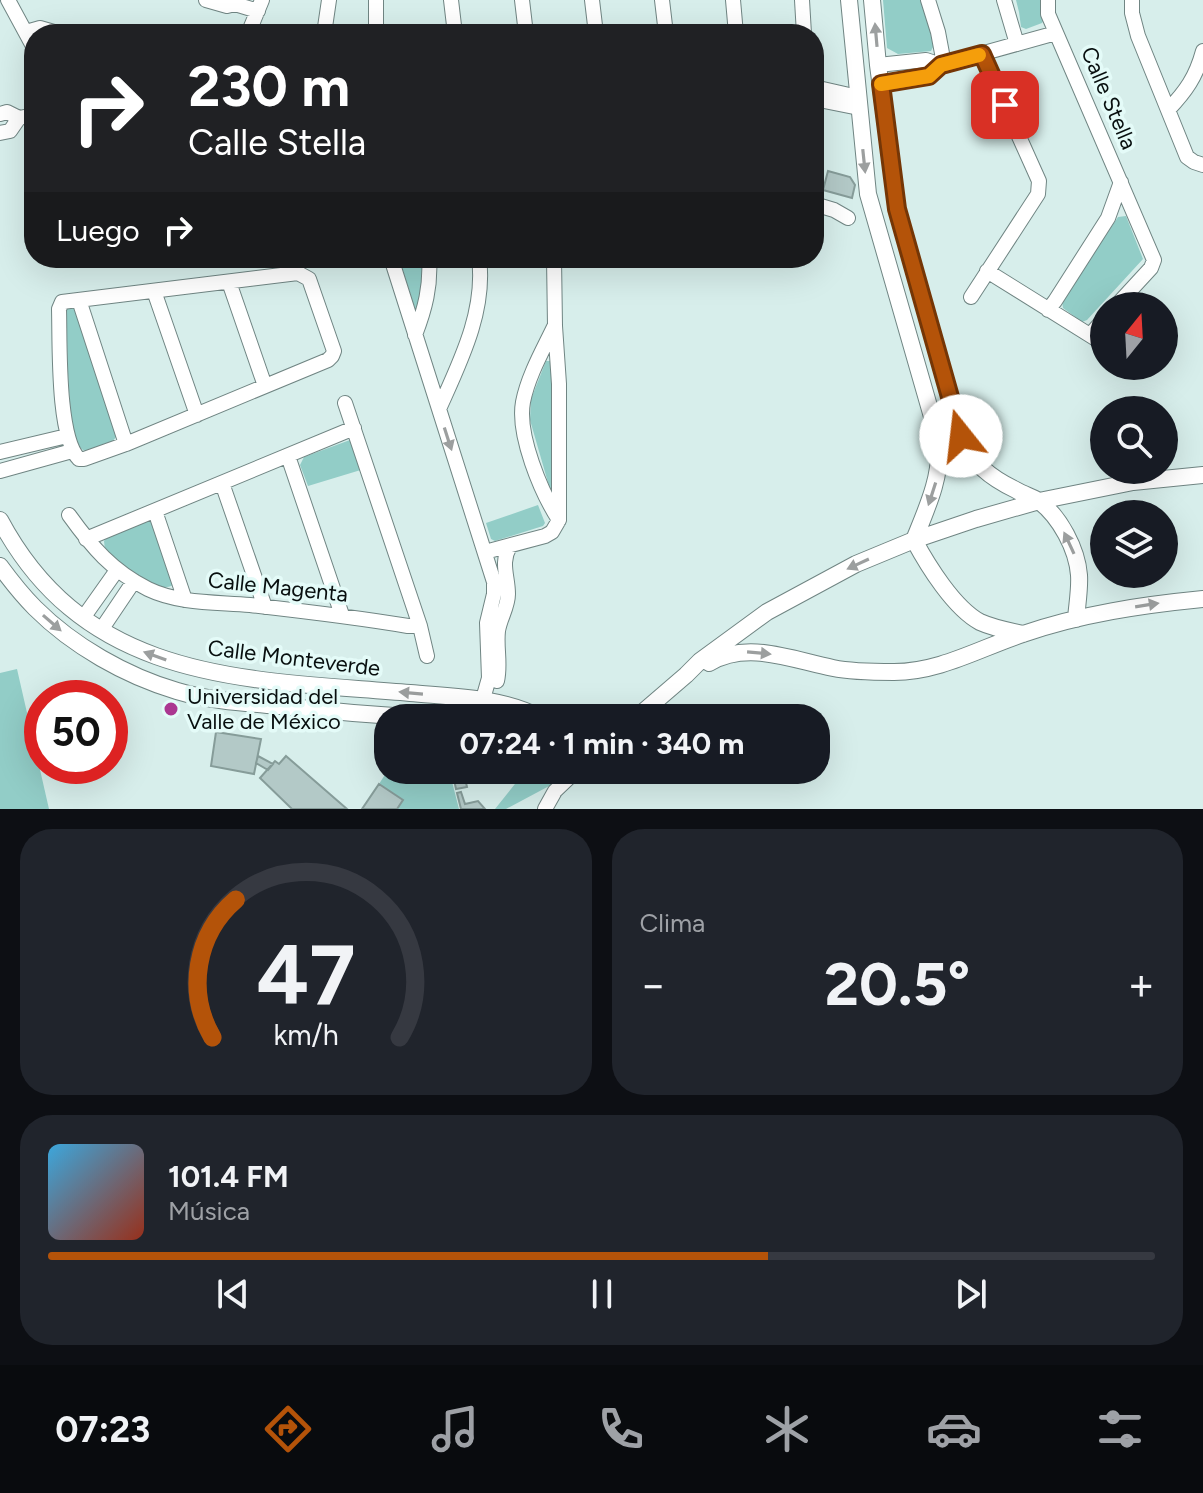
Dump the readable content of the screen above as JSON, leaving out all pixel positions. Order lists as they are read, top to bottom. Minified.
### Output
{"streets":{"main road":["Calle Monteverde"],"street":["Calle Stella","Calle Magenta"]},"places":["Universidad del Valle de México"],"north":"top","page":{"turn":["230 m","Calle Stella"],"then":"Luego","limit":"50","trip":"07:24 · 1 min · 340 m","tile":"Clima","heat":["−","20.5°","+"],"song":["101.4 FM","Música"],"tabs":"07:23","gauge":["47","km/h"]}}
